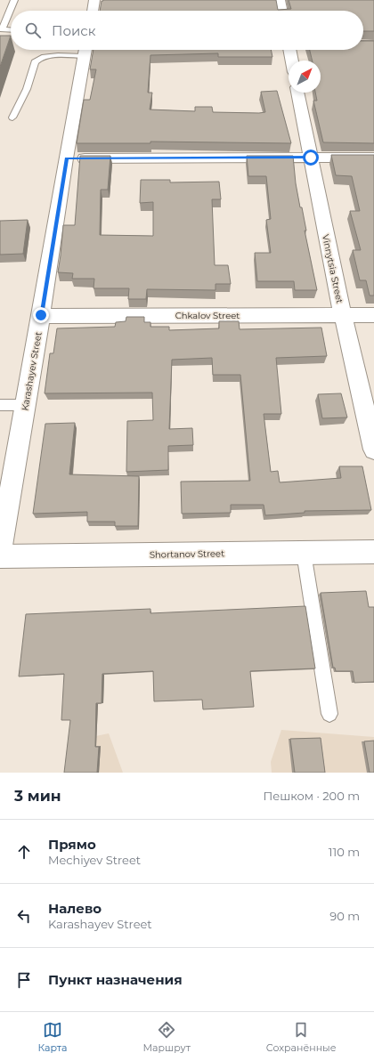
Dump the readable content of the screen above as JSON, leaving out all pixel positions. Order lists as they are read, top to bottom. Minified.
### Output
{"streets":{"street":["Vinnytsia Street","Chkalov Street","Karashaуev Street","Shortanov Street"]},"crossings":[["Vinnytsia Street","Chkalov Street"],["Chkalov Street","Karashaуev Street"]],"north":"top right","page":{"search":"Поиск","heading":["3 мин","Пешком · 200 m"],"list":[["Прямо","Mechiyev Street","110 m"],["Налево","Karashaуev Street","90 m"],"Пункт назначения"],"nav":["Карта","Маршрут","Сохранённые"]}}
